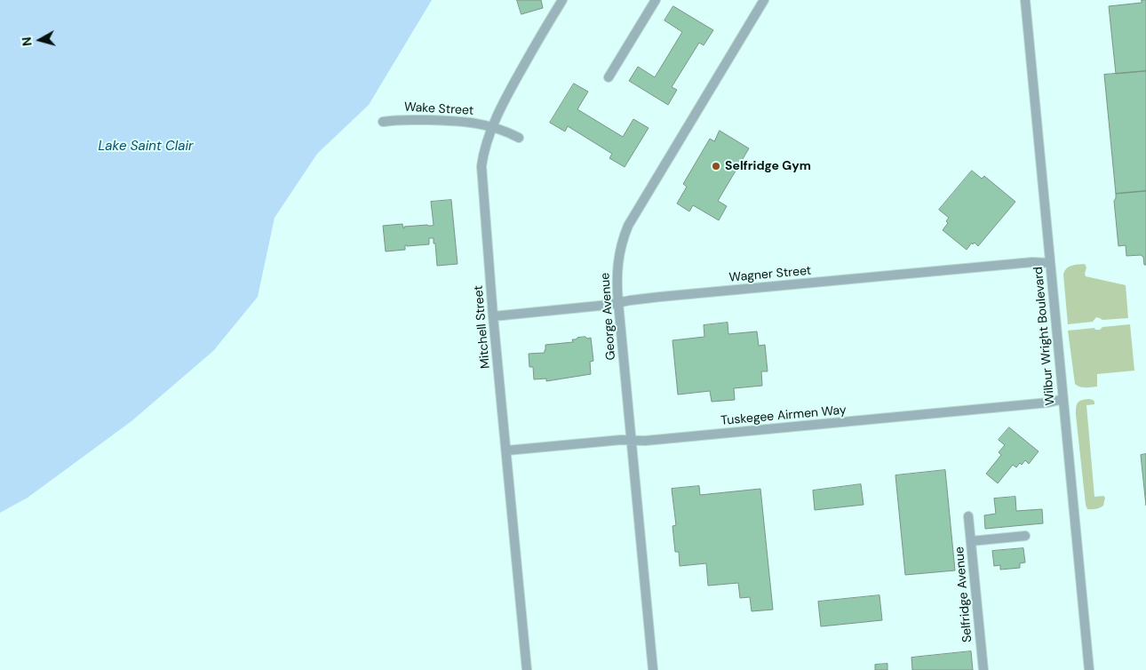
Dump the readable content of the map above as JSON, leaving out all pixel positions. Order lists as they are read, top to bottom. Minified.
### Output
{"streets":{"street":["Wake Street","Wagner Street","George Avenue","Mitchell Street","Wilbur Wright Boulevard","Tuskegee Airmen Way","Selfridge Avenue"]},"crossings":[["Wake Street","Mitchell Street"],["Wagner Street","George Avenue"],["Wagner Street","Mitchell Street"],["Wagner Street","Wilbur Wright Boulevard"],["George Avenue","Tuskegee Airmen Way"],["Mitchell Street","Tuskegee Airmen Way"],["Wilbur Wright Boulevard","Tuskegee Airmen Way"]],"water":["Lake Saint Clair"],"places":["Selfridge Gym"],"north":"left"}
